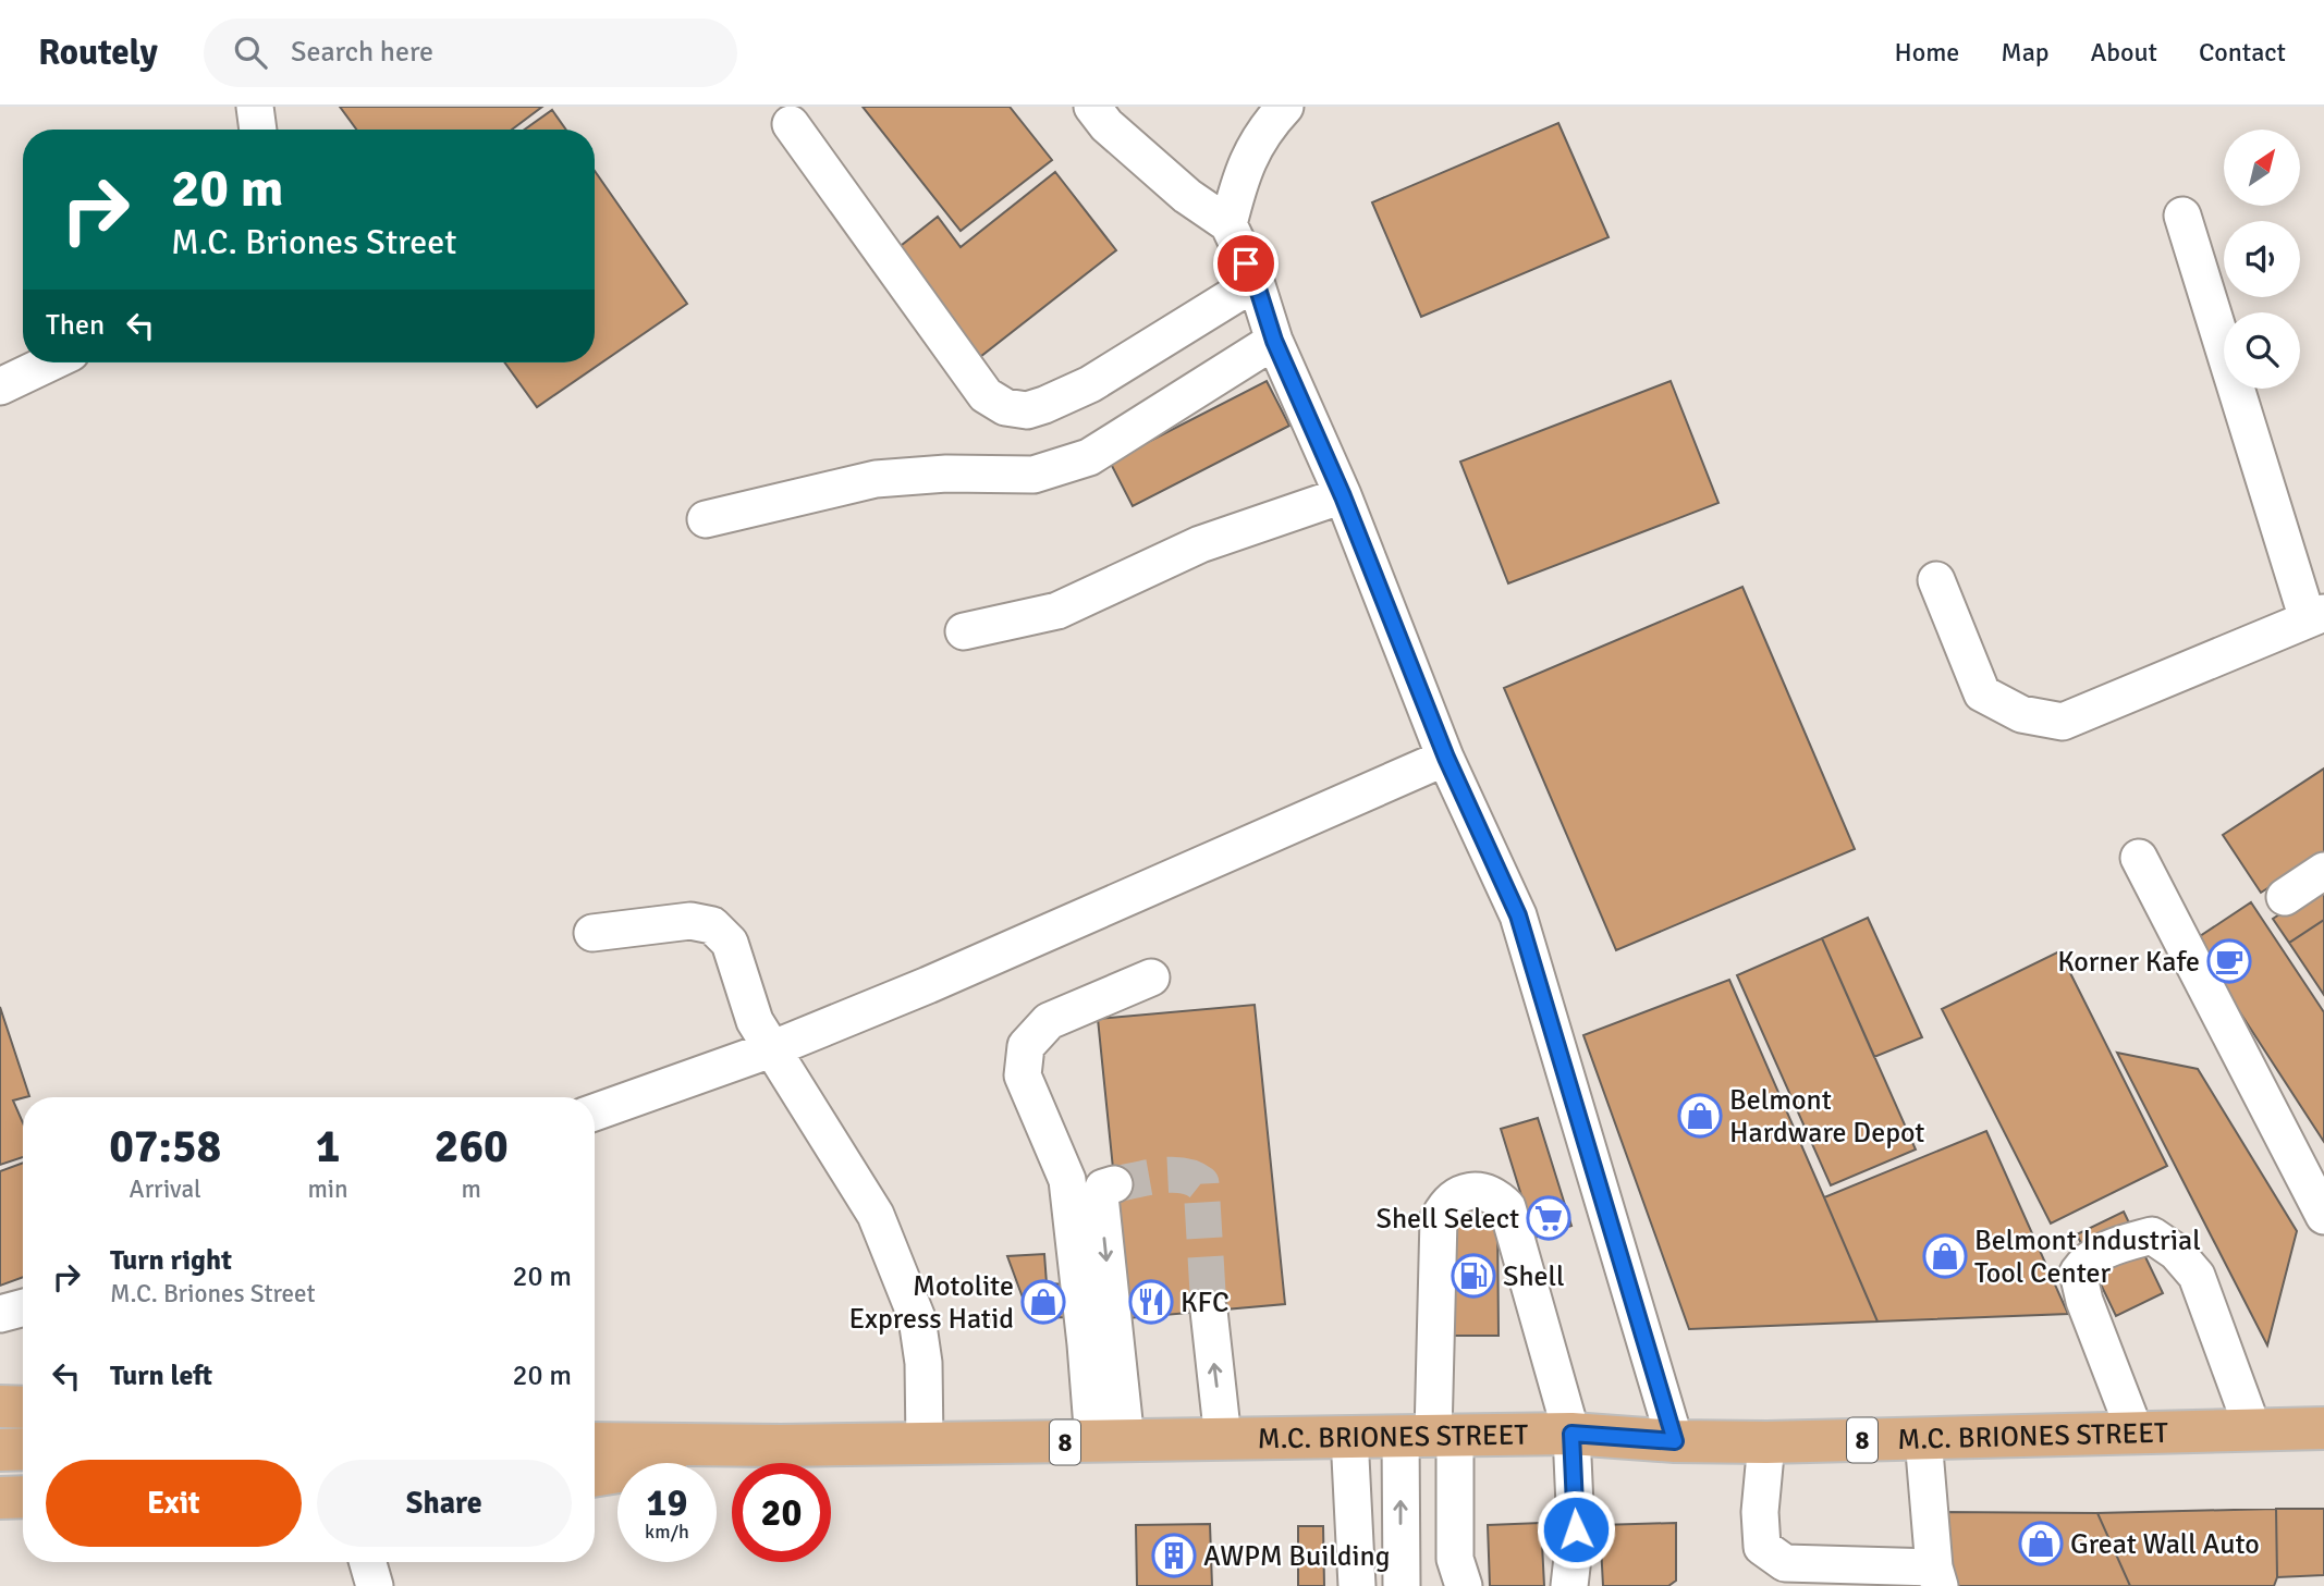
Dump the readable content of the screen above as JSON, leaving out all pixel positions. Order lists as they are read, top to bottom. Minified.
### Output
{"streets":{"main road":["M.C. BRIONES STREET","8"]},"places":{"cafe":["Korner Kafe"],"shop":["Belmont Hardware Depot","Belmont Industrial Tool Center","Motolite Express Hatid","Great Wall Auto"],"supermarket":["Shell Select"],"fuel station":["Shell"],"restaurant":["KFC"],"building":["AWPM Building"]},"north":"top right","page":{"header":"Routely","search":"Search here","nav":["Home","Map","About","Contact"],"turn":["20 m","M.C. Briones Street"],"then":"Then","eta":["07:58","Arrival","1","min","260","m"],"list":[{"name":"Turn right","note":"M.C. Briones Street","value":"20 m"},{"name":"Turn left","value":"20 m"}],"buttons":["Exit","Share"],"speed":"19 km/h","limit":"20"}}
